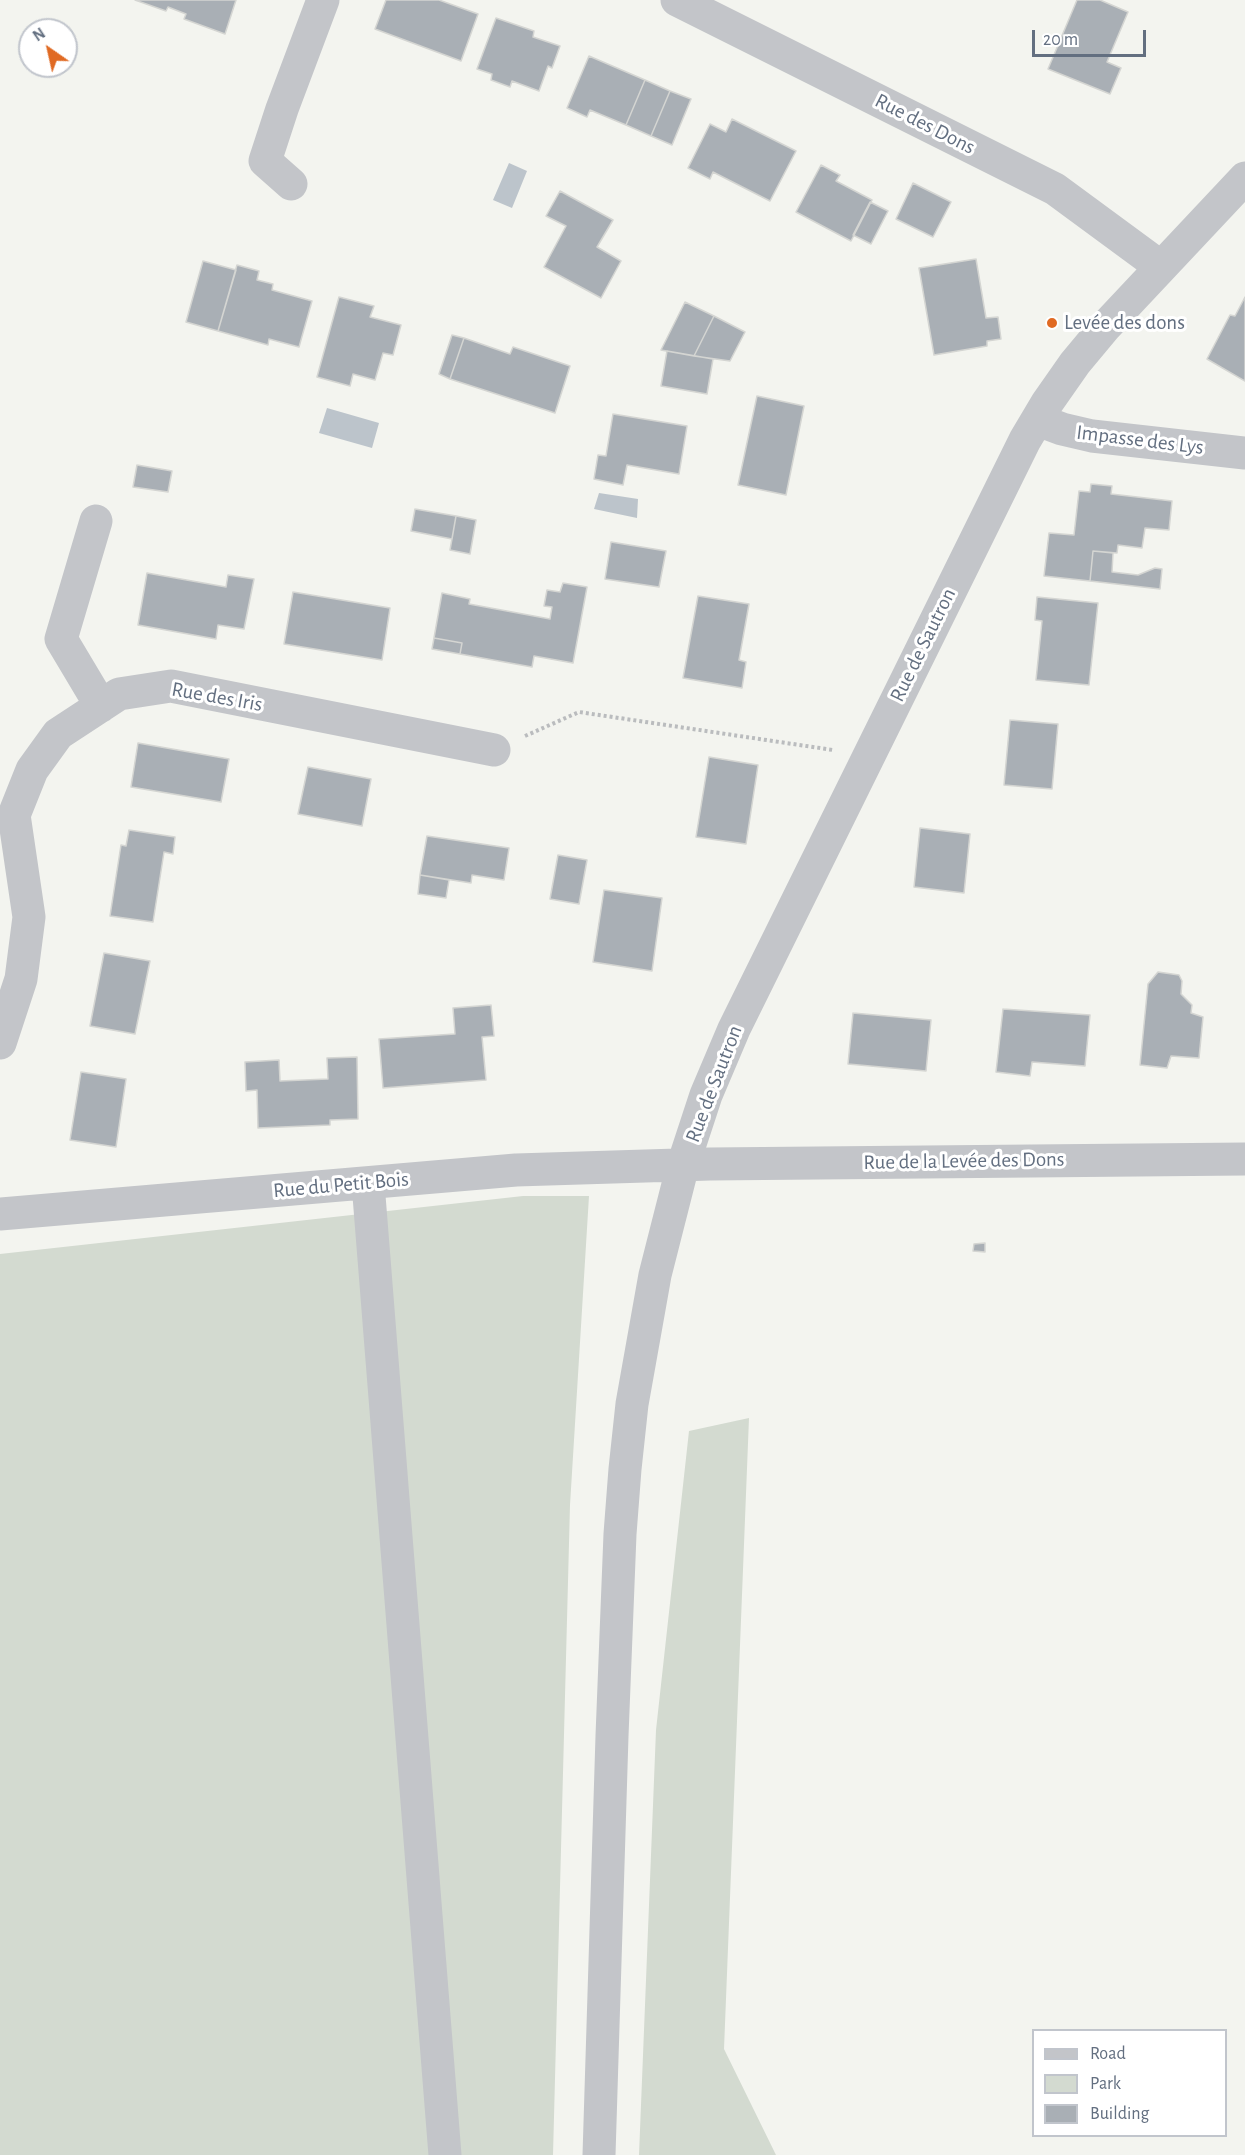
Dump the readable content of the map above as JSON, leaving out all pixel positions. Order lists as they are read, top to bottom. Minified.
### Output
{"streets":{"street":["Rue des Dons","Impasse des Lys","Rue de Sautron","Rue des Iris","Rue de la Levée des Dons","Rue du Petit Bois"]},"crossings":[["Rue des Dons","Rue de Sautron"],["Impasse des Lys","Rue de Sautron"],["Rue de Sautron","Rue de la Levée des Dons"],["Rue de Sautron","Rue du Petit Bois"],["Rue de la Levée des Dons","Rue du Petit Bois"]],"places":["Levée des dons"],"legend":["Road","Park","Building"],"scale_bar":"20 m","north":"top left"}
